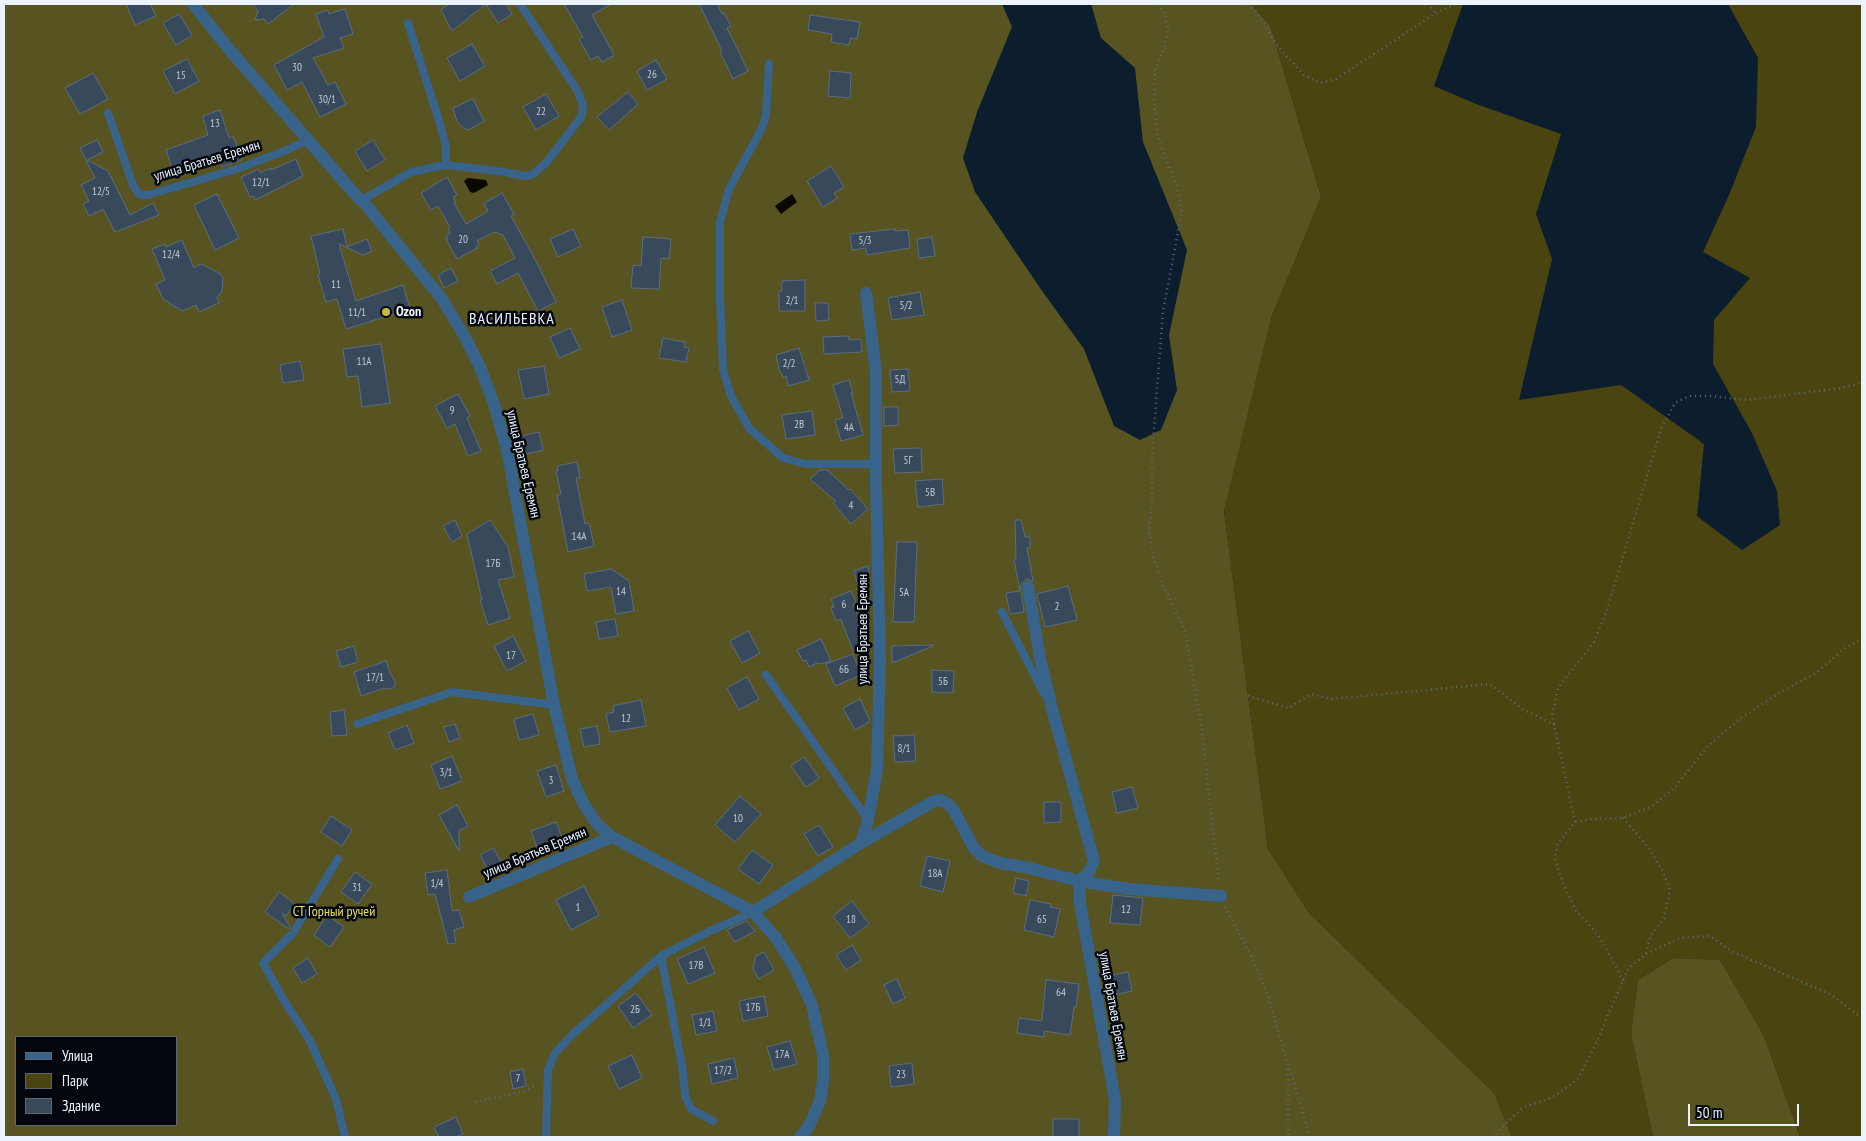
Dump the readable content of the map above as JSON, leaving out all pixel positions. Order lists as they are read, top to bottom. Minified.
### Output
{"streets":{"street":["улица Братьев Еремян"]},"districts":["ВАСИЛЬЕВКА"],"parks":["СТ Горный ручей"],"places":["Ozon"],"house_numbers":["30","26","15","30/1","22","13","12/1","12/5","20","5/3","12/4","11","2/1","5/2","11/1","11А","2/2","5Д","9","2В","4А","5Г","5В","4","14А","17Б","14","5А","6","2","17","6Б","17/1","5Б","12","8/1","3/1","3","10","18А","1/4","31","1","12","18","65","17В","64","17Б","2Б","1/1","17А","17/2","23","7"],"legend":["Улица","Парк","Здание"],"scale_bar":"50 m"}
